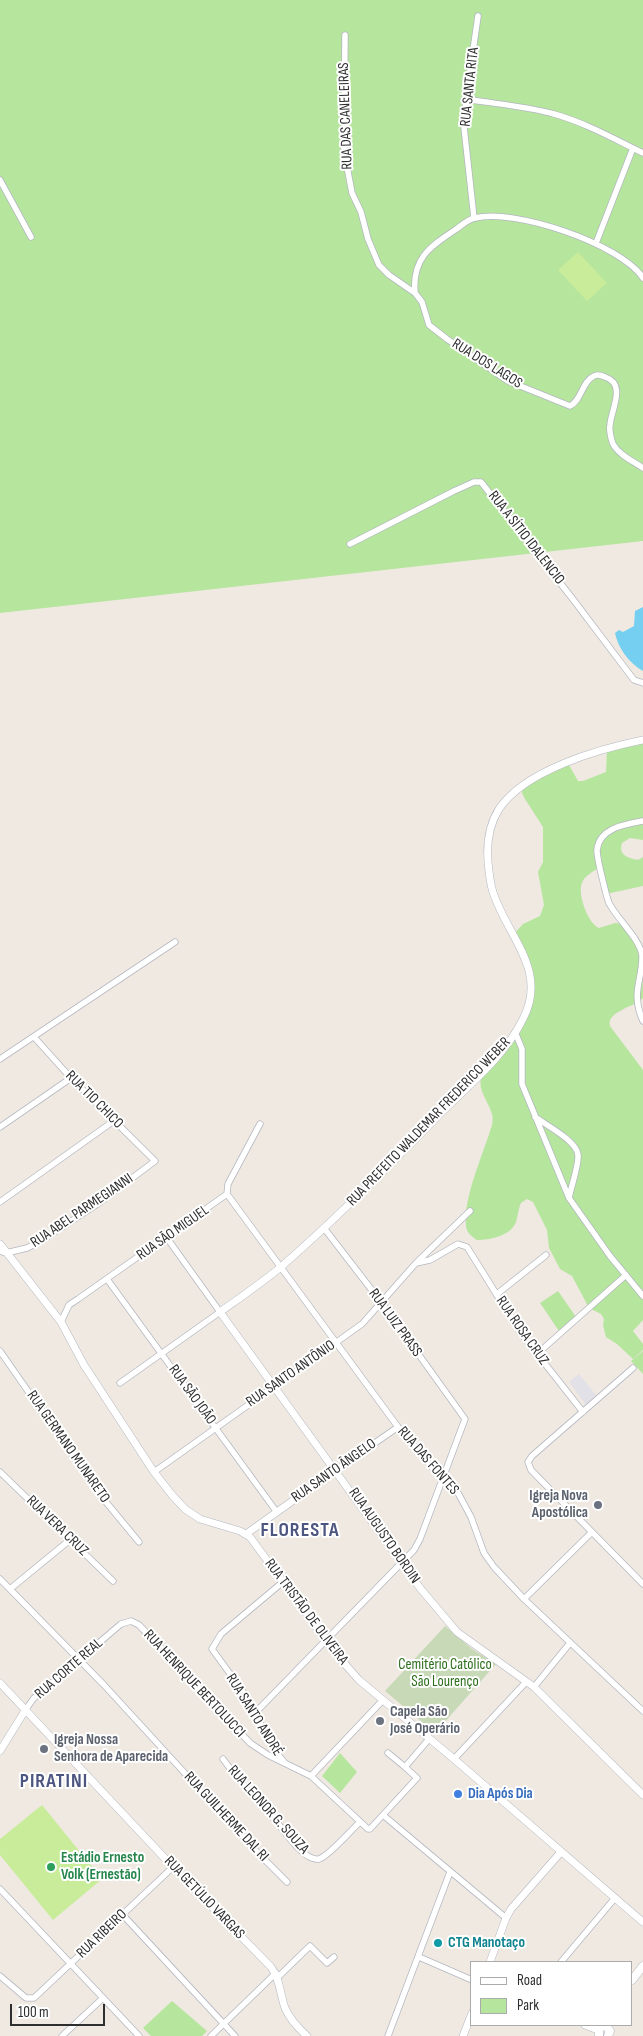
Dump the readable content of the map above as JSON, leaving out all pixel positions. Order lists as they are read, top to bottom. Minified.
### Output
{"streets":{"street":["RUA SANTA RITA","RUA DAS CANELEIRAS","RUA DOS LAGOS","RUA A SÍTIO IDALENCIO","RUA TIO CHICO","RUA PREFEITO WALDEMAR FREDERICO WEBER","RUA ABEL PARMEGIANNI","RUA SÃO MIGUEL","RUA LUIZ PRASS","RUA ROSA CRUZ","RUA SANTO ANTÔNIO","RUA SÃO JOÃO","RUA GERMANO MUNARETO","RUA DAS FONTES","RUA SANTO ÂNGELO","RUA VERA CRUZ","RUA AUGUSTO BORDIN","RUA TRISTÃO DE OLIVEIRA","RUA CORTE REAL","RUA HENRIQUE BERTOLUCCI","RUA SANTO ANDRÉ","RUA LEONOR G. SOUZA","RUA GUILHERME DAL RI","RUA GETÚLIO VARGAS","RUA RIBEIRO"]},"crossings":[["RUA DAS CANELEIRAS","RUA DOS LAGOS"],["RUA TIO CHICO","RUA ABEL PARMEGIANNI"],["RUA PREFEITO WALDEMAR FREDERICO WEBER","RUA LUIZ PRASS"],["RUA PREFEITO WALDEMAR FREDERICO WEBER","RUA SÃO JOÃO"],["RUA PREFEITO WALDEMAR FREDERICO WEBER","RUA DAS FONTES"],["RUA PREFEITO WALDEMAR FREDERICO WEBER","RUA AUGUSTO BORDIN"],["RUA ABEL PARMEGIANNI","RUA TRISTÃO DE OLIVEIRA"],["RUA SÃO MIGUEL","RUA SÃO JOÃO"],["RUA SÃO MIGUEL","RUA DAS FONTES"],["RUA SÃO MIGUEL","RUA AUGUSTO BORDIN"],["RUA SÃO MIGUEL","RUA TRISTÃO DE OLIVEIRA"],["RUA LUIZ PRASS","RUA SANTO ANTÔNIO"],["RUA LUIZ PRASS","RUA DAS FONTES"],["RUA ROSA CRUZ","RUA SANTO ANTÔNIO"],["RUA SANTO ANTÔNIO","RUA SÃO JOÃO"],["RUA SANTO ANTÔNIO","RUA DAS FONTES"],["RUA SANTO ANTÔNIO","RUA AUGUSTO BORDIN"],["RUA SANTO ANTÔNIO","RUA TRISTÃO DE OLIVEIRA"],["RUA SÃO JOÃO","RUA SANTO ÂNGELO"],["RUA DAS FONTES","RUA SANTO ÂNGELO"],["RUA SANTO ÂNGELO","RUA AUGUSTO BORDIN"],["RUA SANTO ÂNGELO","RUA TRISTÃO DE OLIVEIRA"],["RUA TRISTÃO DE OLIVEIRA","RUA SANTO ANDRÉ"],["RUA CORTE REAL","RUA HENRIQUE BERTOLUCCI"],["RUA CORTE REAL","RUA GUILHERME DAL RI"],["RUA CORTE REAL","RUA GETÚLIO VARGAS"],["RUA HENRIQUE BERTOLUCCI","RUA SANTO ANDRÉ"],["RUA HENRIQUE BERTOLUCCI","RUA LEONOR G. SOUZA"],["RUA GETÚLIO VARGAS","RUA RIBEIRO"]],"districts":["FLORESTA","PIRATINI"],"parks":["Cemitério Católico São Lourenço"],"places":["Igreja Nova Apostólica","Capela São José Operário","Igreja Nossa Senhora de Aparecida","Dia Após Dia","Estádio Ernesto Volk (Ernestão)","CTG Manotaço"],"legend":["Road","Park"],"scale_bar":"100 m"}
